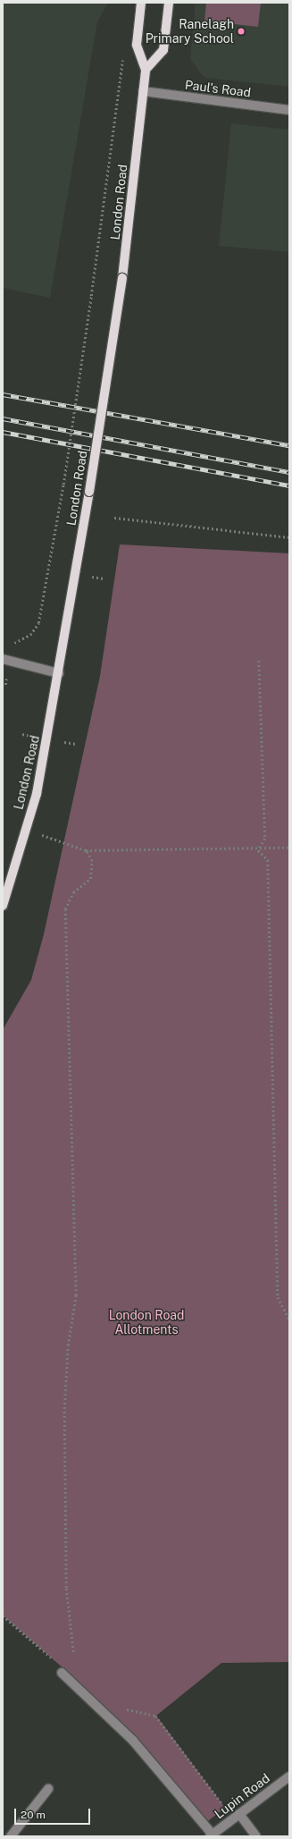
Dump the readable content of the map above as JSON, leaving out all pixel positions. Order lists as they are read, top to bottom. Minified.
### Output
{"streets":{"main road":["London Road"],"street":["Paul's Road","Lupin Road"]},"crossings":[["Paul's Road","London Road"]],"parks":["London Road Allotments"],"places":["Ranelagh Primary School"],"scale_bar":"20 m"}
